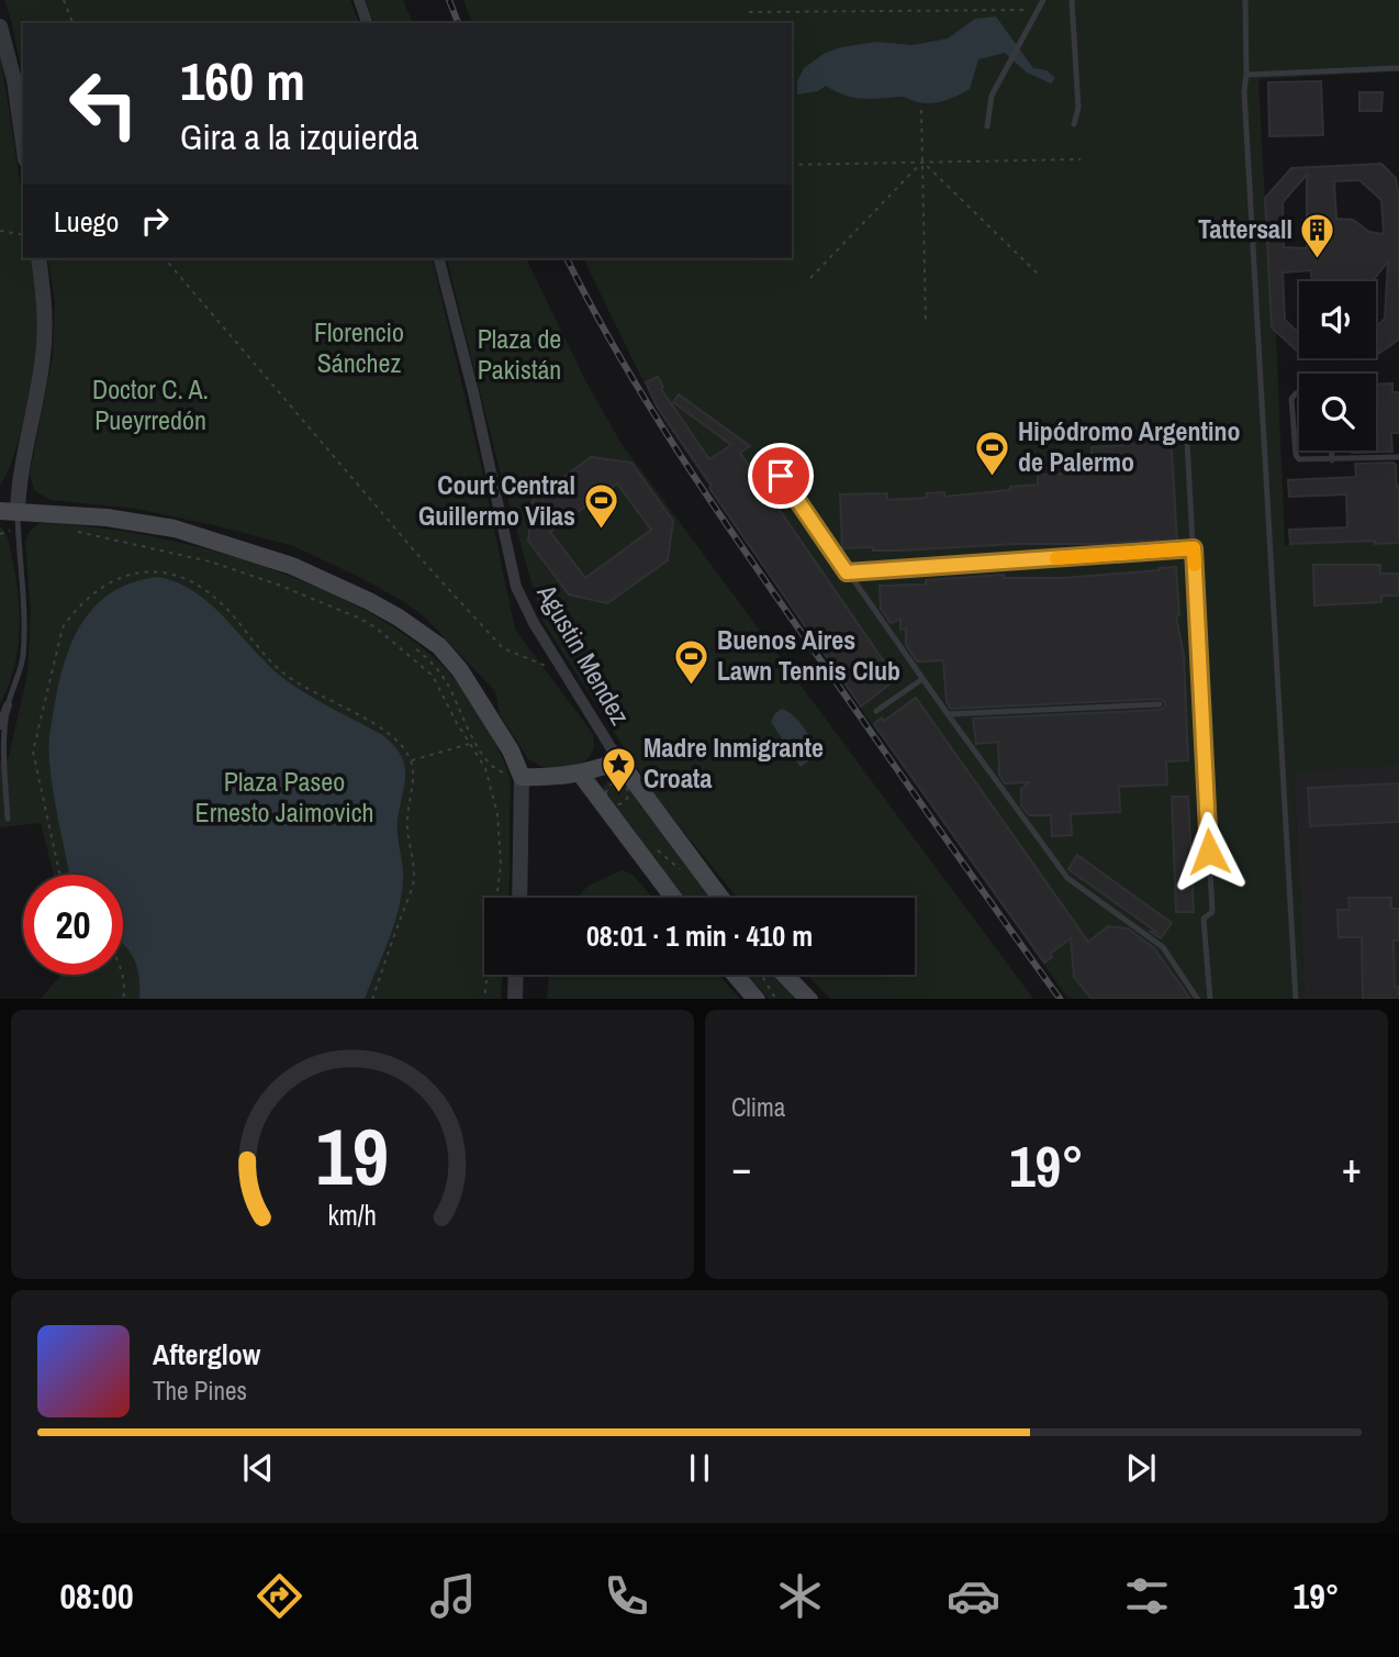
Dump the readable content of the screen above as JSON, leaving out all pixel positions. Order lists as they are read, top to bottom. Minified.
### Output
{"streets":{"street":["Agustin Mendez"]},"parks":["Florencio Sánchez","Plaza de Pakistán","Doctor C. A. Pueyrredón","Plaza Paseo Ernesto Jaimovich"],"places":{"building":["Tattersall"],"sports":["Hipódromo Argentino de Palermo","Court Central Guillermo Vilas","Buenos Aires Lawn Tennis Club"],"place":["Madre Inmigrante Croata"]},"page":{"turn":["160 m","Gira a la izquierda"],"then":"Luego","limit":"20","trip":"08:01 · 1 min · 410 m","tile":"Clima","heat":["−","19°","+"],"song":["Afterglow","The Pines"],"tabs":["08:00","19°"],"gauge":["19","km/h"]}}
